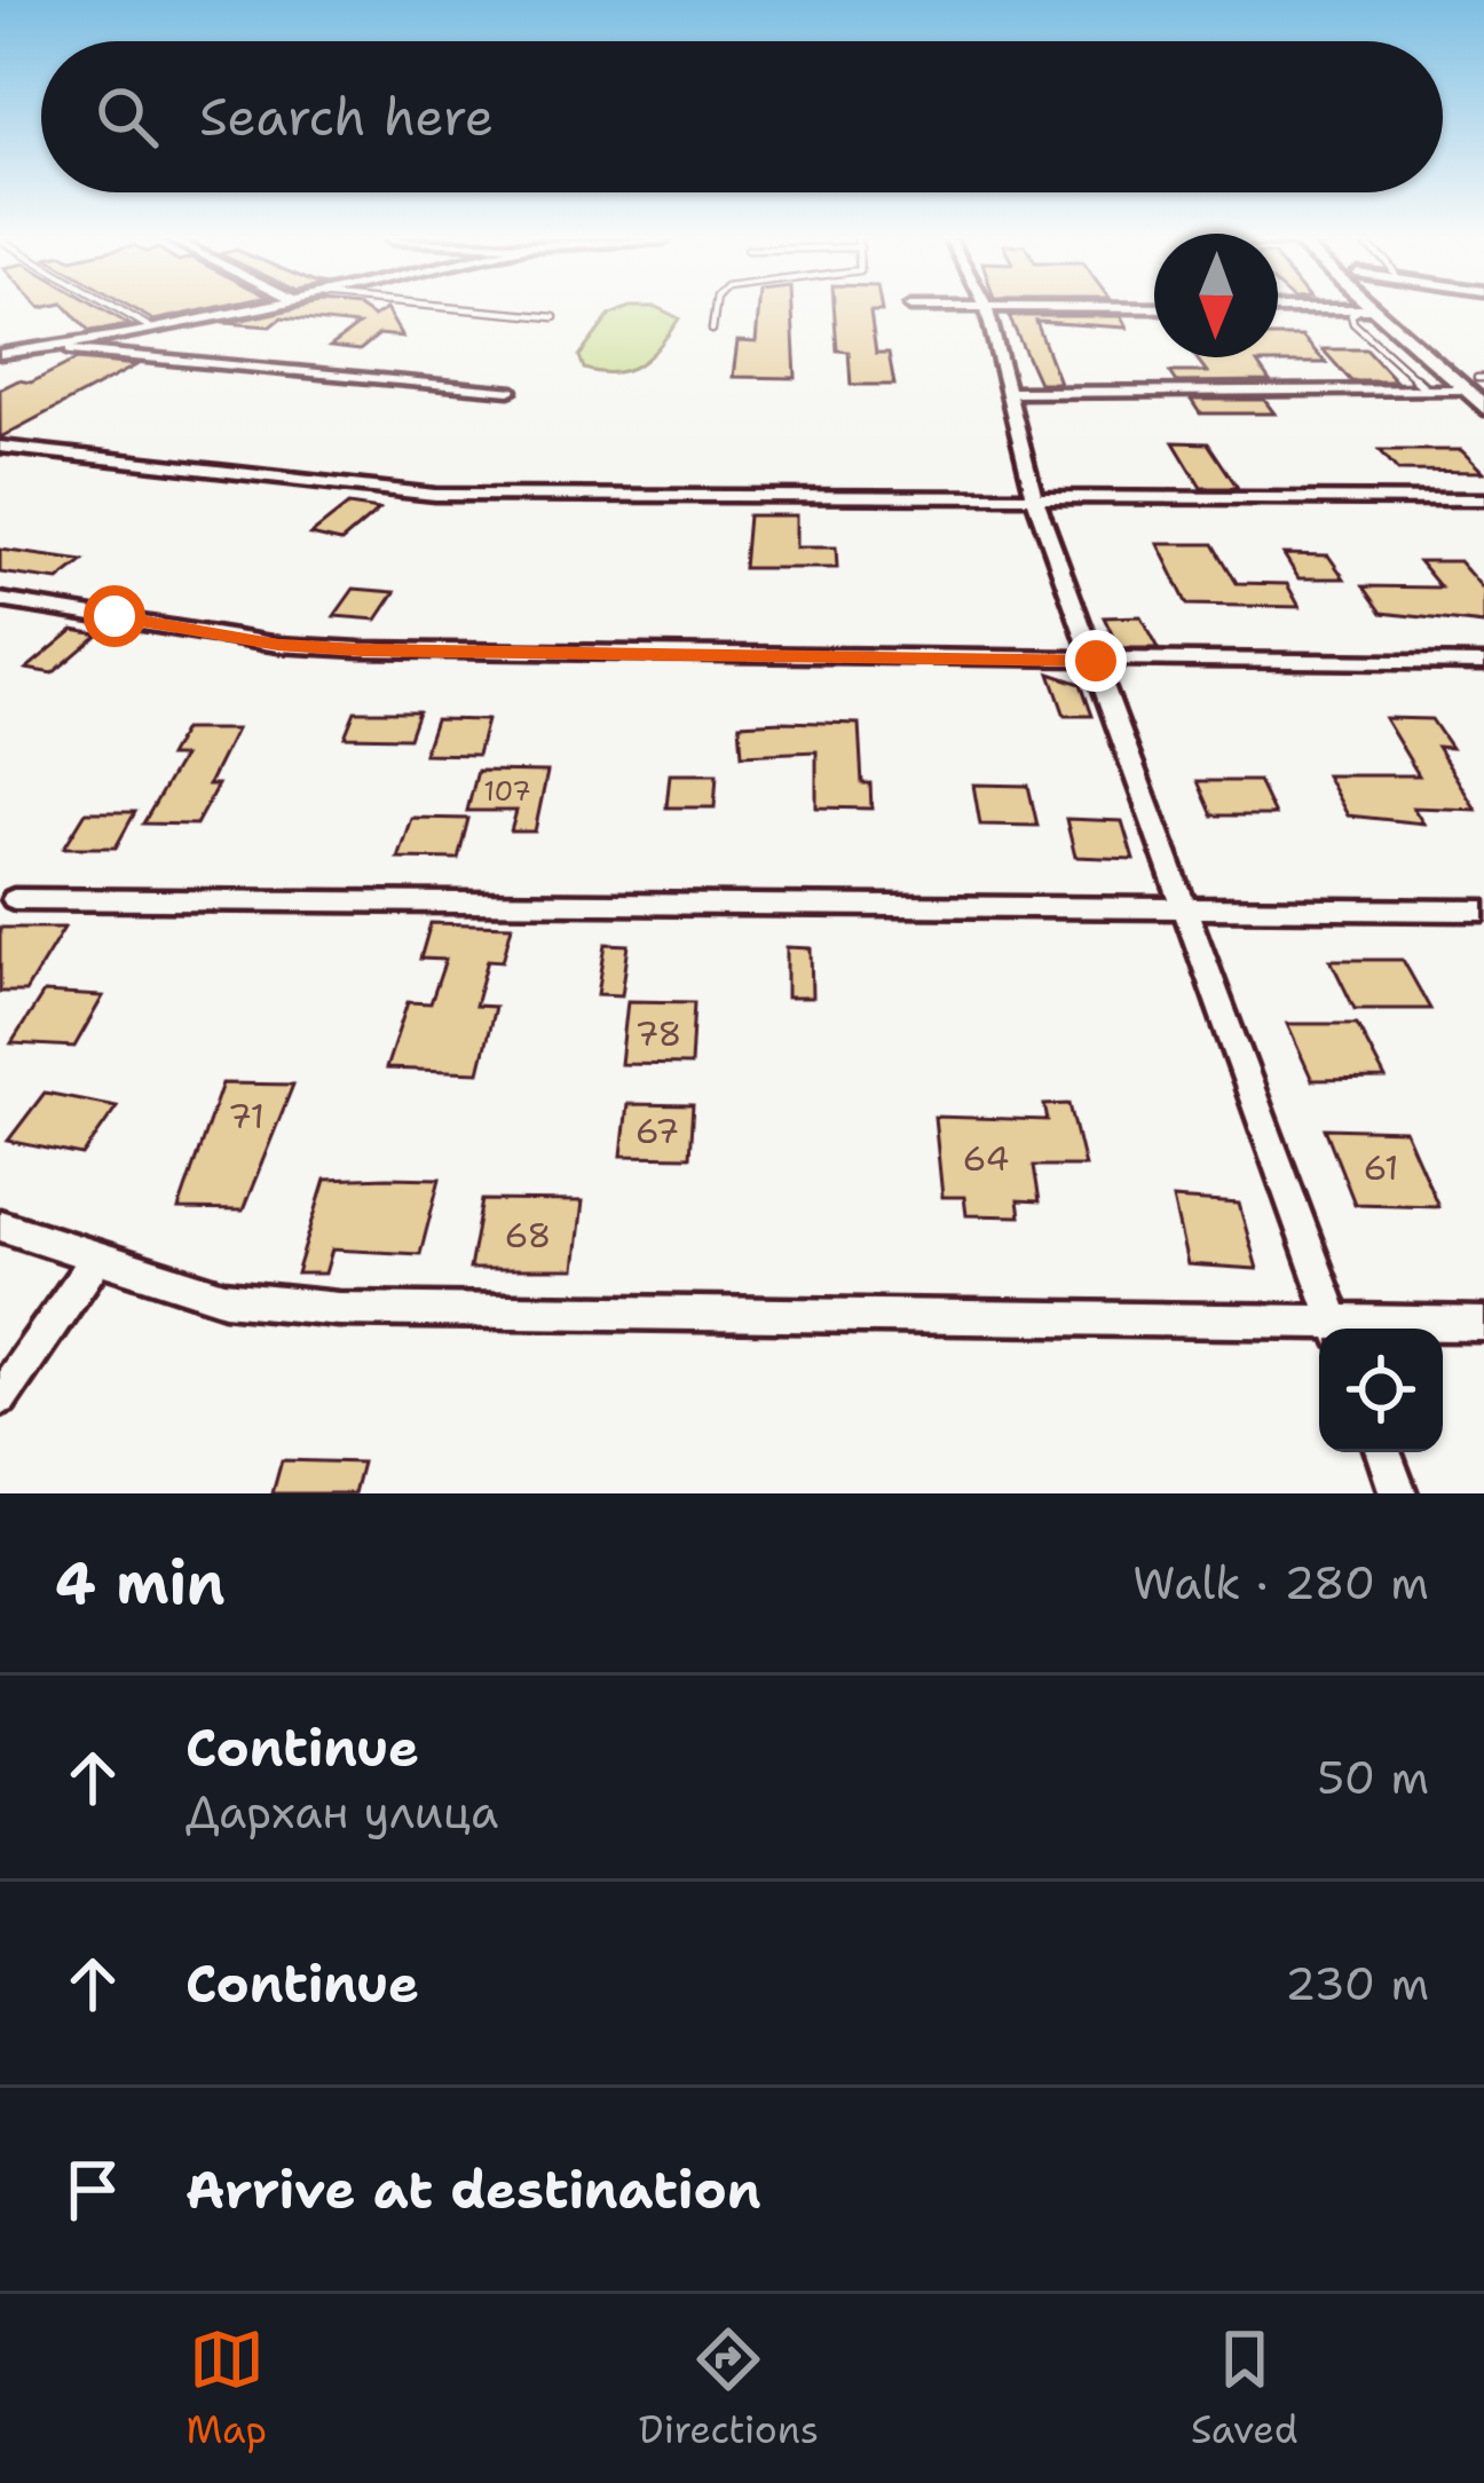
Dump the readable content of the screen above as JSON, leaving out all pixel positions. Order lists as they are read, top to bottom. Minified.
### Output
{"house_numbers":["107","78","71","67","64","61","68"],"north":"bottom","page":{"search":"Search here","heading":["4 min","Walk · 280 m"],"list":[["Continue","Дархан улица","50 m"],["Continue","230 m"],"Arrive at destination"],"nav":["Map","Directions","Saved"]}}
